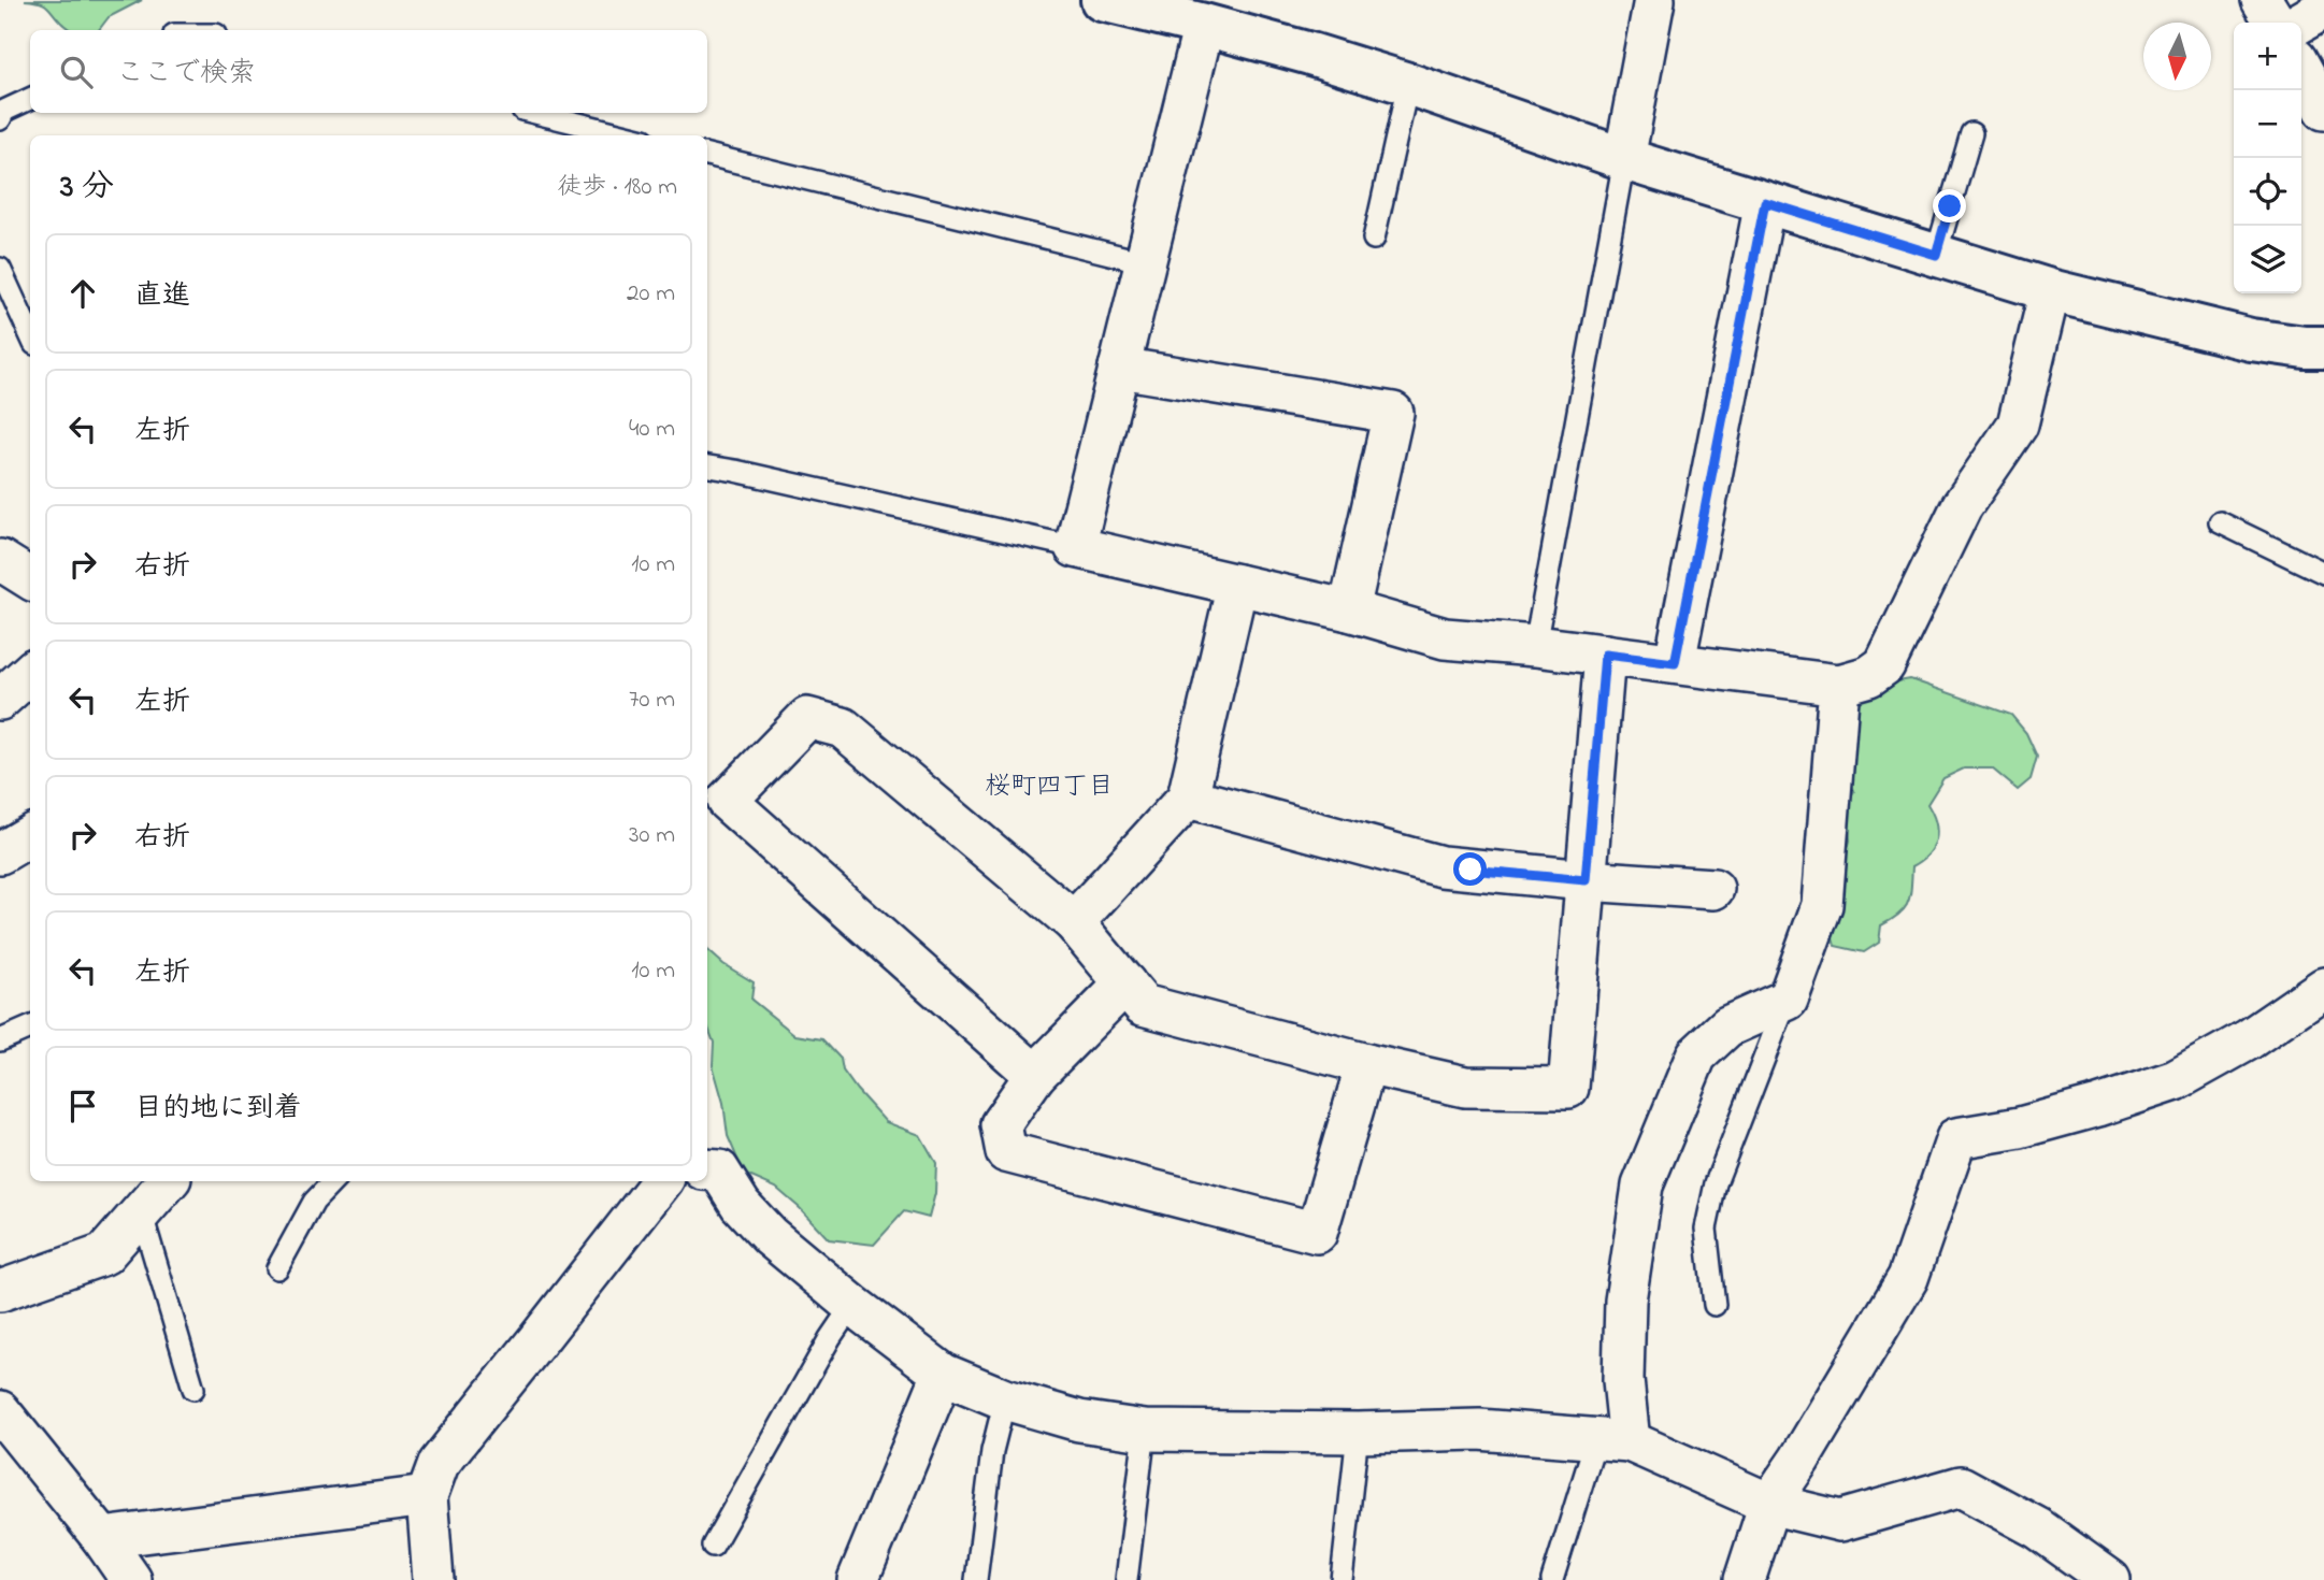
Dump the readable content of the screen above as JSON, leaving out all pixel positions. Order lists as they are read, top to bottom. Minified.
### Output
{"districts":["桜町四丁目"],"north":"bottom","page":{"map_buttons":["+","−"],"search":"ここで検索","heading":["3 分","徒歩 · 180 m"],"list":[["直進","20 m"],["左折","40 m"],["右折","10 m"],["左折","70 m"],["右折","30 m"],["左折","10 m"],"目的地に到着"]}}
